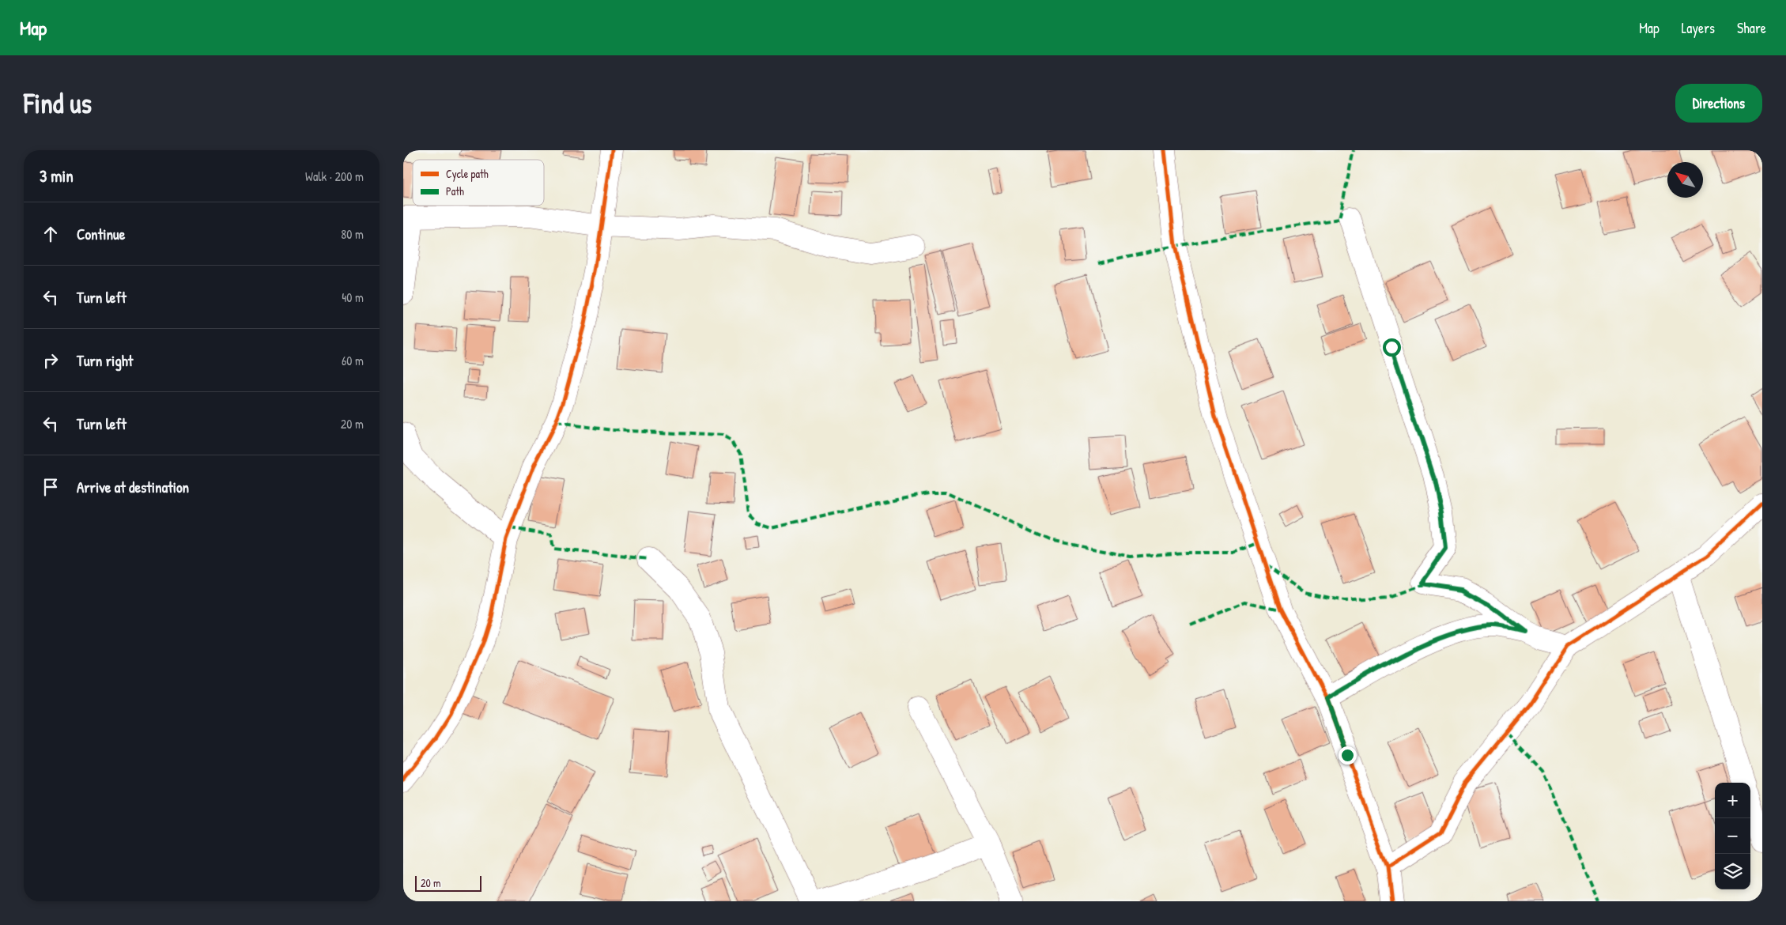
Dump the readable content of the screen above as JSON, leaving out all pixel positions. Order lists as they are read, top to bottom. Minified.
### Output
{"legend":["Cycle path","Path"],"scale_bar":"20 m","north":"top left","page":{"header":"Map","nav":["Map","Layers","Share"],"buttons":"Directions","title":"Find us","heading":["3 min","Walk · 200 m"],"list":[["Continue","80 m"],["Turn left","40 m"],["Turn right","60 m"],["Turn left","20 m"],"Arrive at destination"],"map_buttons":["+","−"],"scale":"20 m"}}
